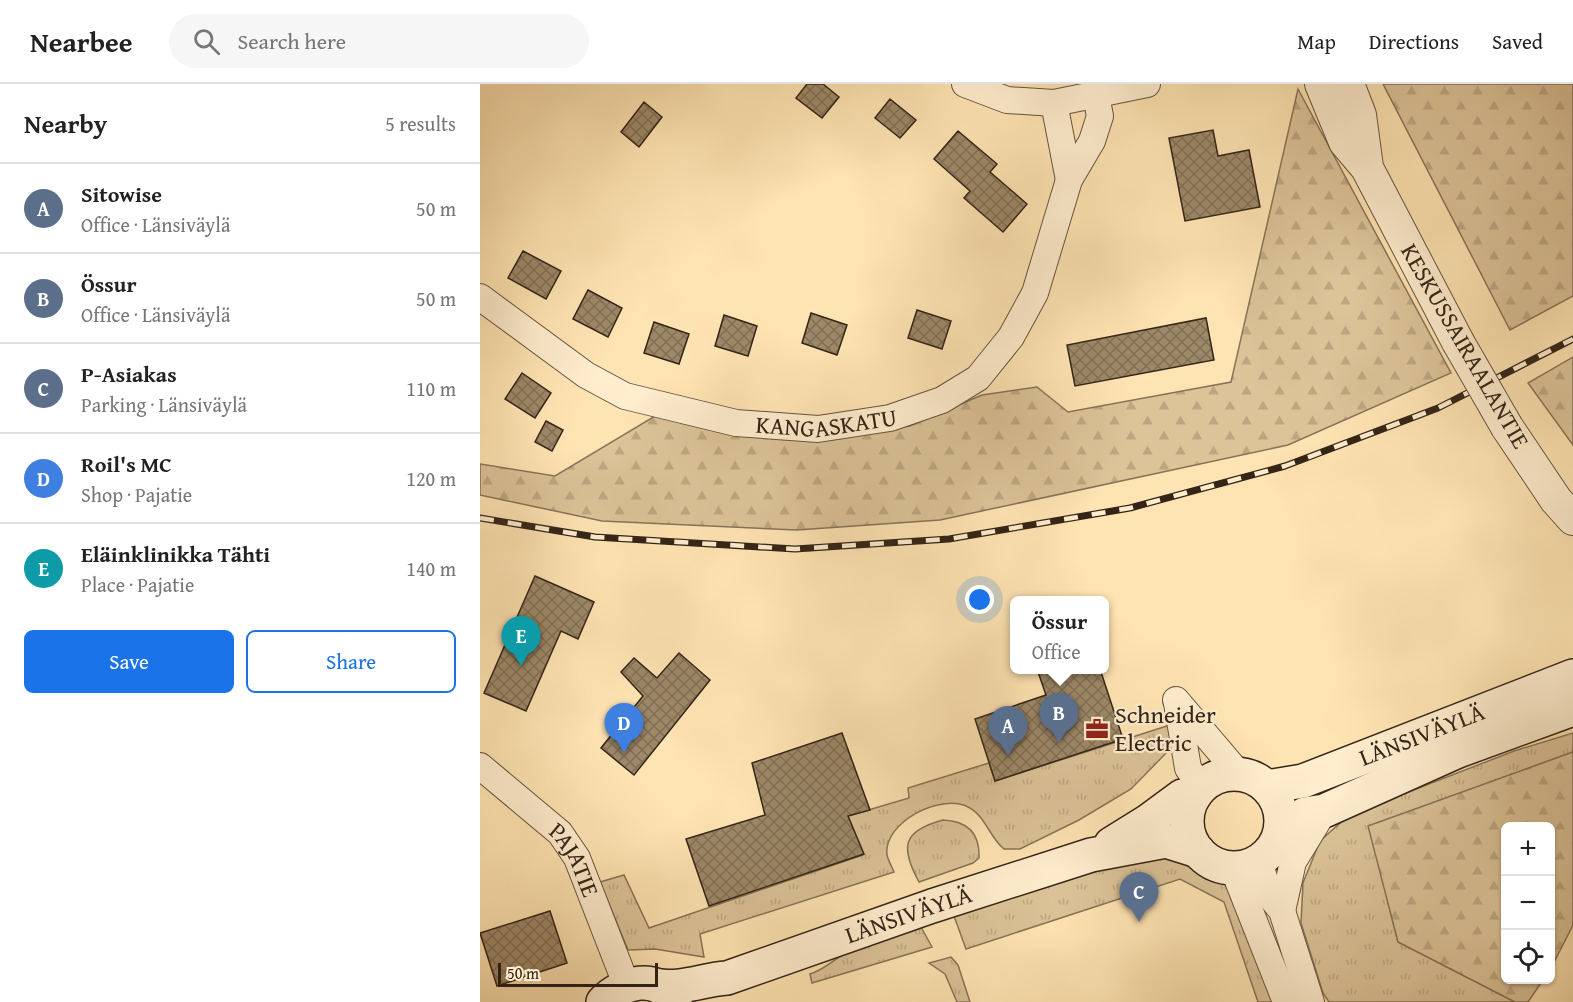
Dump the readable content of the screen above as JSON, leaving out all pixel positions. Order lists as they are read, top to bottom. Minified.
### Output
{"streets":{"main road":["LÄNSIVÄYLÄ"],"street":["KESKUSSAIRAALANTIE","KANGASKATU","PAJATIE"]},"crossings":[["LÄNSIVÄYLÄ","PAJATIE"]],"places":{"office":["Schneider Electric"]},"scale_bar":"50 m","page":{"header":"Nearbee","search":"Search here","nav":["Map","Directions","Saved"],"heading":["Nearby","5 results"],"list":[{"mark":"A","name":"Sitowise","note":"Office · Länsiväylä","value":"50 m"},{"mark":"B","name":"Össur","note":"Office · Länsiväylä","value":"50 m"},{"mark":"C","name":"P-Asiakas","note":"Parking · Länsiväylä","value":"110 m"},{"mark":"D","name":"Roil's MC","note":"Shop · Pajatie","value":"120 m"},{"mark":"E","name":"Eläinklinikka Tähti","note":"Place · Pajatie","value":"140 m"}],"popup":["Össur","Office"],"buttons":["Save","Share"],"pins":["E","B","D","A","C"],"map_buttons":["+","−"],"scale":"50 m"}}
